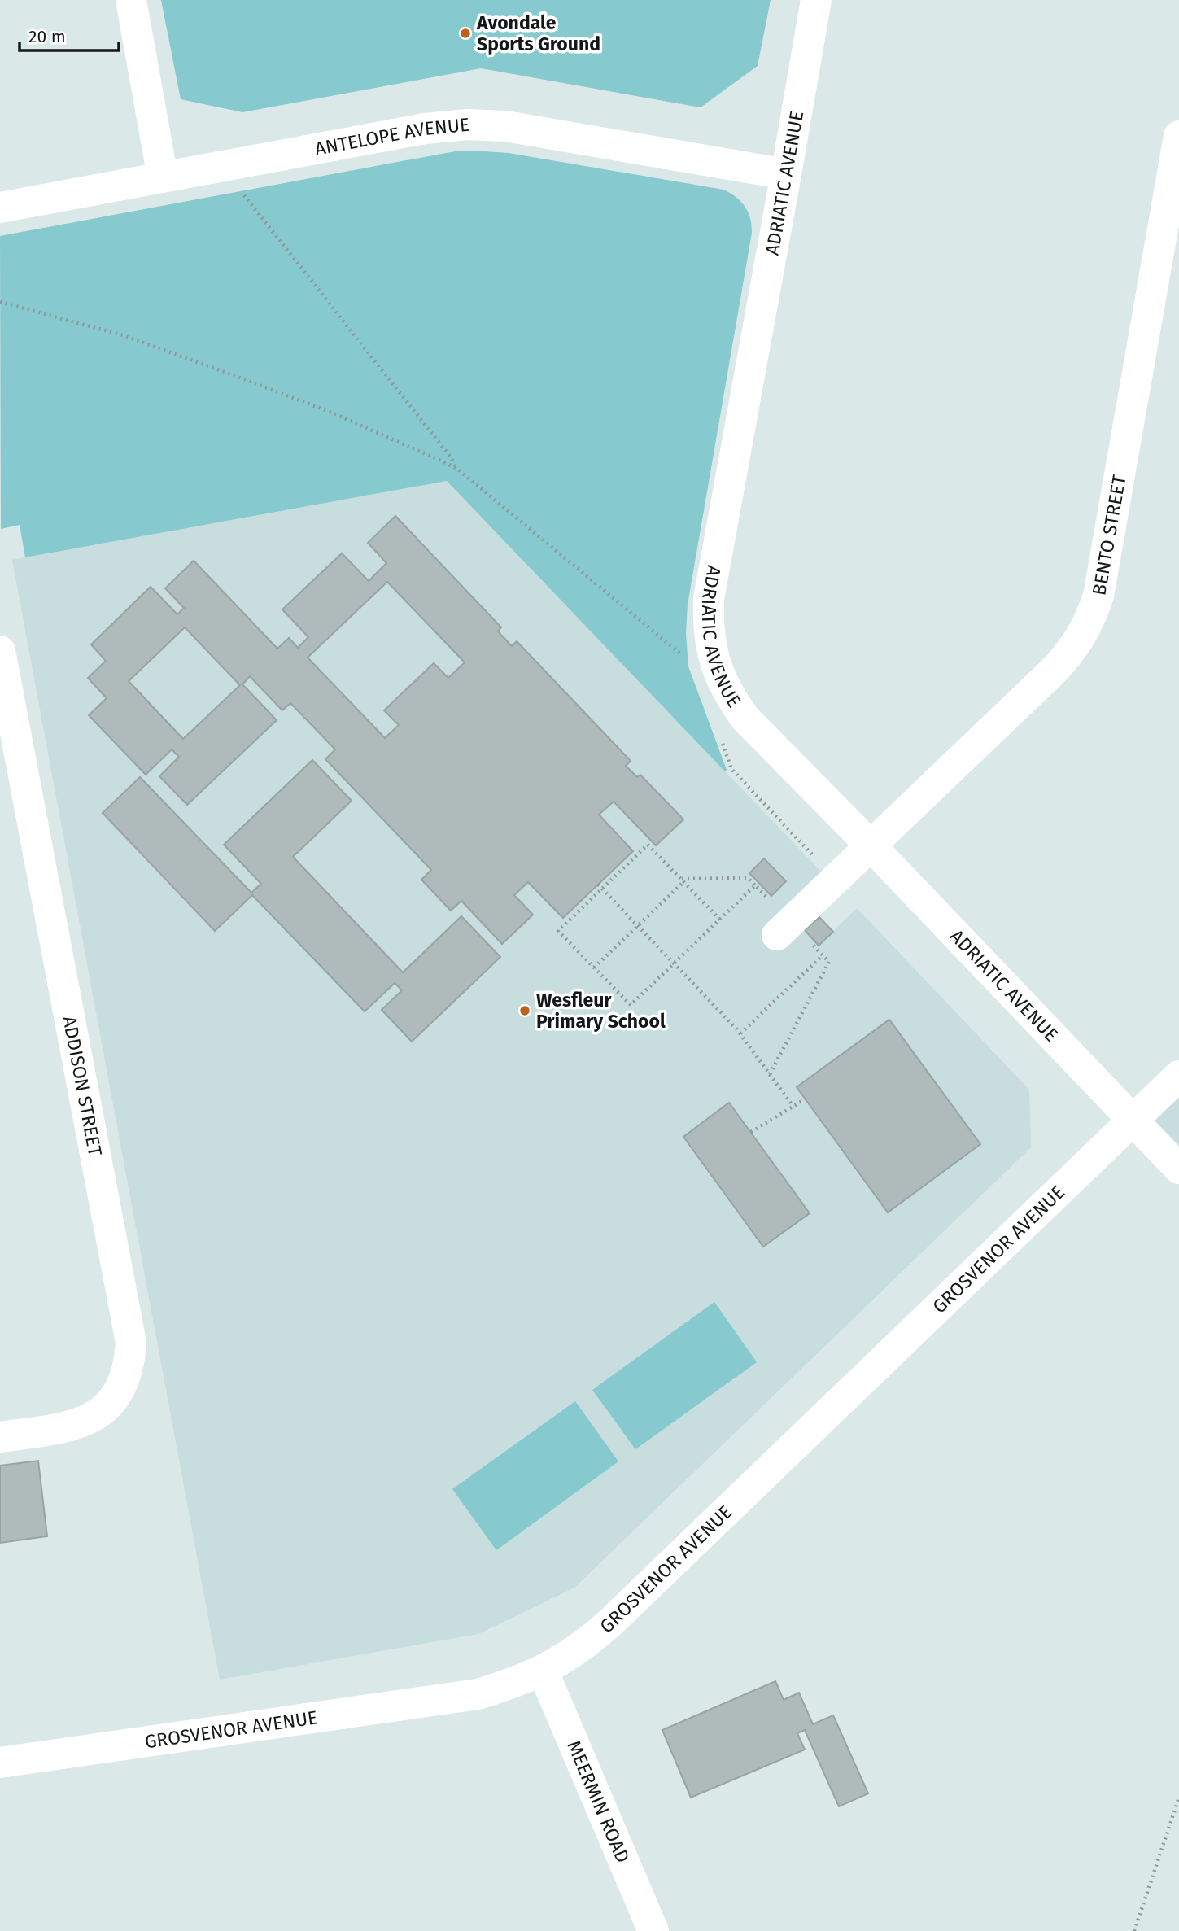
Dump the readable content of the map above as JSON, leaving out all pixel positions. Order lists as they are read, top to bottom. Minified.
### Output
{"streets":{"street":["ANTELOPE AVENUE","ADRIATIC AVENUE","BENTO STREET","ADDISON STREET","GROSVENOR AVENUE","MEERMIN ROAD"]},"crossings":[["ANTELOPE AVENUE","ADRIATIC AVENUE"],["ADRIATIC AVENUE","BENTO STREET"],["ADRIATIC AVENUE","GROSVENOR AVENUE"],["GROSVENOR AVENUE","MEERMIN ROAD"]],"places":["Avondale Sports Ground","Wesfleur Primary School"],"scale_bar":"20 m"}
